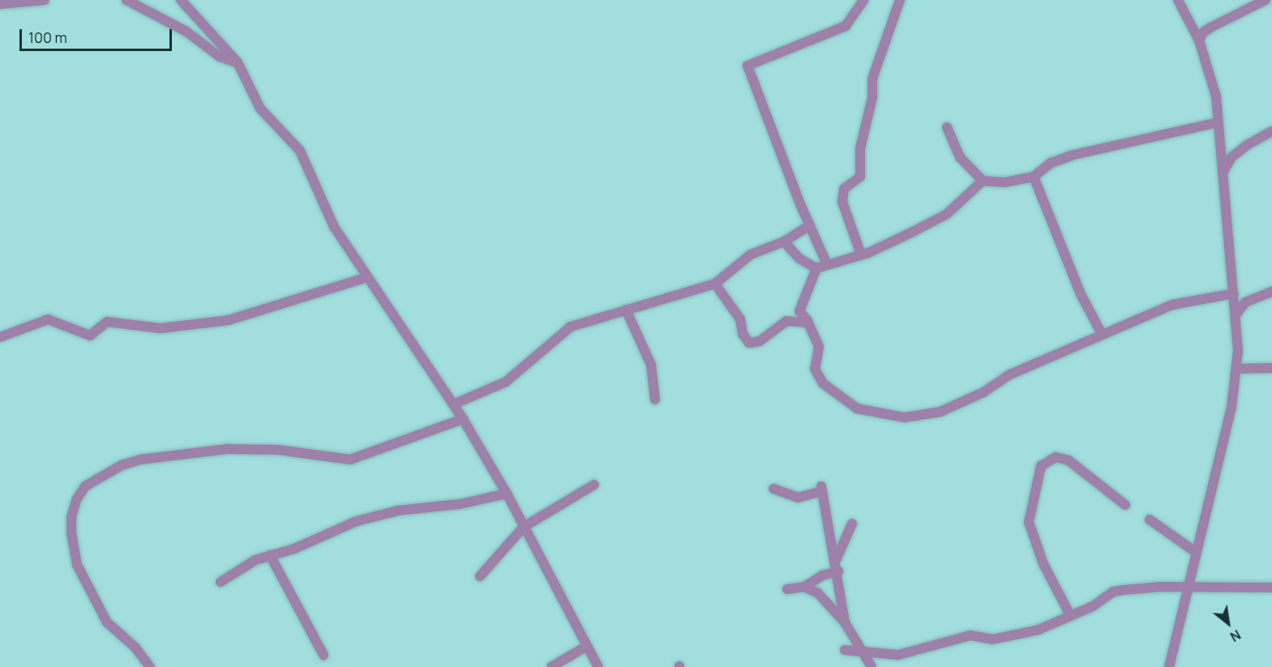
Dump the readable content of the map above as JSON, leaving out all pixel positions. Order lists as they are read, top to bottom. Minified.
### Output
{"scale_bar":"100 m","north":"bottom right"}
